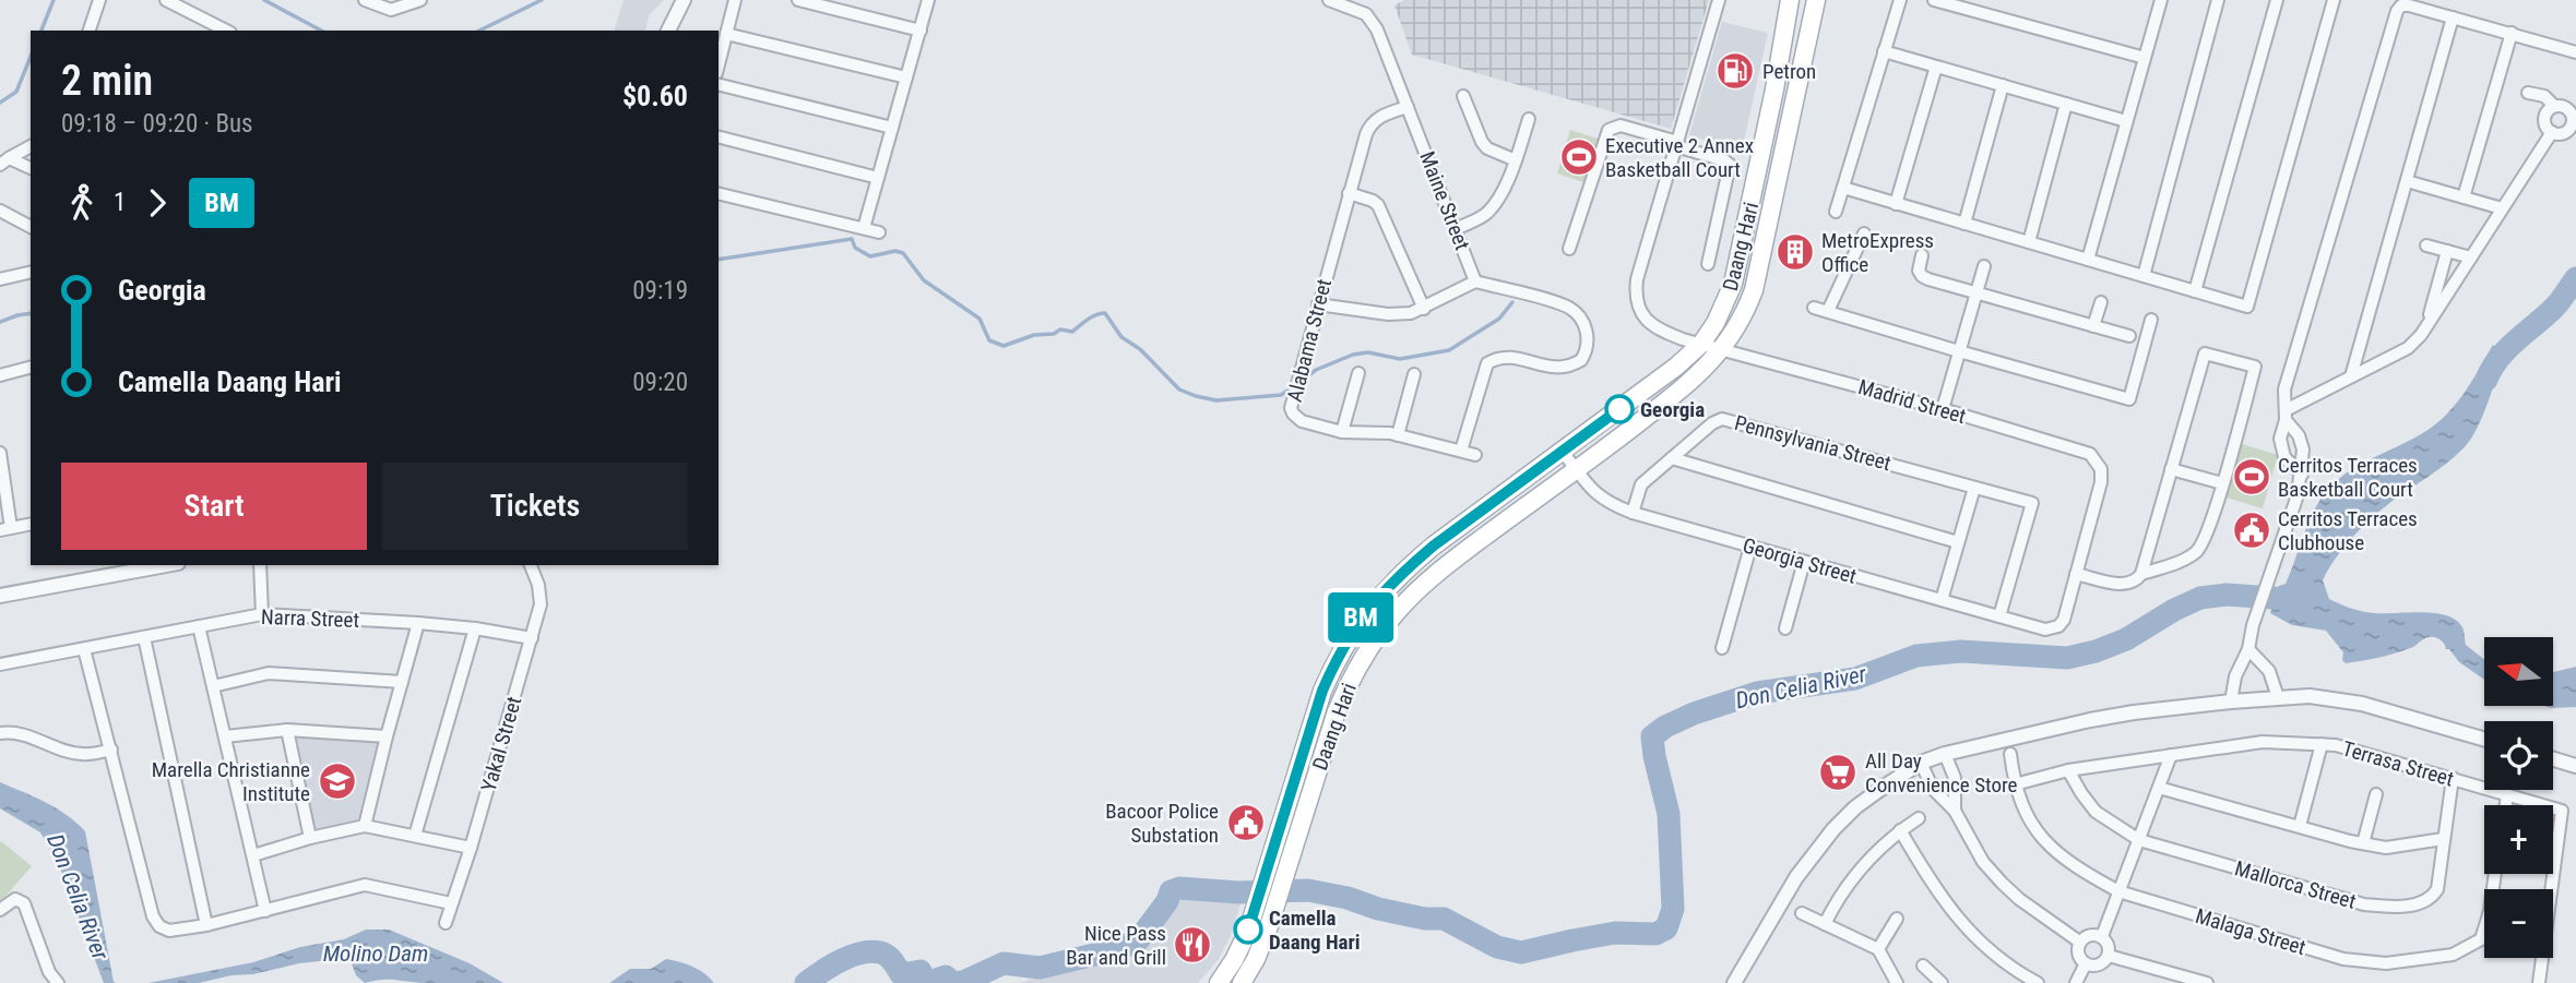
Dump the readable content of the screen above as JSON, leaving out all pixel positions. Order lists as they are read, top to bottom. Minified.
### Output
{"streets":{"main road":["Daang Hari"],"street":["Maine Street","Alabama Street","Madrid Street","Pennsylvania Street","Georgia Street","Narra Street","Yakal Street","Terrasa Street","Mallorca Street","Malaga Street"]},"crossings":[["Maine Street","Alabama Street"],["Daang Hari","Madrid Street"],["Daang Hari","Georgia Street"],["Madrid Street","Georgia Street"],["Pennsylvania Street","Georgia Street"],["Narra Street","Yakal Street"],["Terrasa Street","Mallorca Street"],["Terrasa Street","Malaga Street"]],"water":["Don Celia River","Molino Dam"],"places":{"fuel station":["Petron"],"sports":["Executive 2 Annex Basketball Court","Cerritos Terraces Basketball Court"],"building":["MetroExpress Office"],"other":["Georgia","Camella Daang Hari"],"public building":["Cerritos Terraces Clubhouse","Bacoor Police Substation"],"supermarket":["All Day Convenience Store"],"school or university":["Marella Christianne Institute"],"restaurant":["Nice Pass Bar and Grill"]},"lines":["bus line BM"],"north":"left","page":{"on_map":"BM","heading":["2 min","09:18 – 09:20 · Bus","$0.60"],"legs":["1","BM"],"list":[{"name":"Georgia","value":"09:19"},{"name":"Camella Daang Hari","value":"09:20"}],"buttons":["Start","Tickets"],"map_buttons":["+","−"]}}
